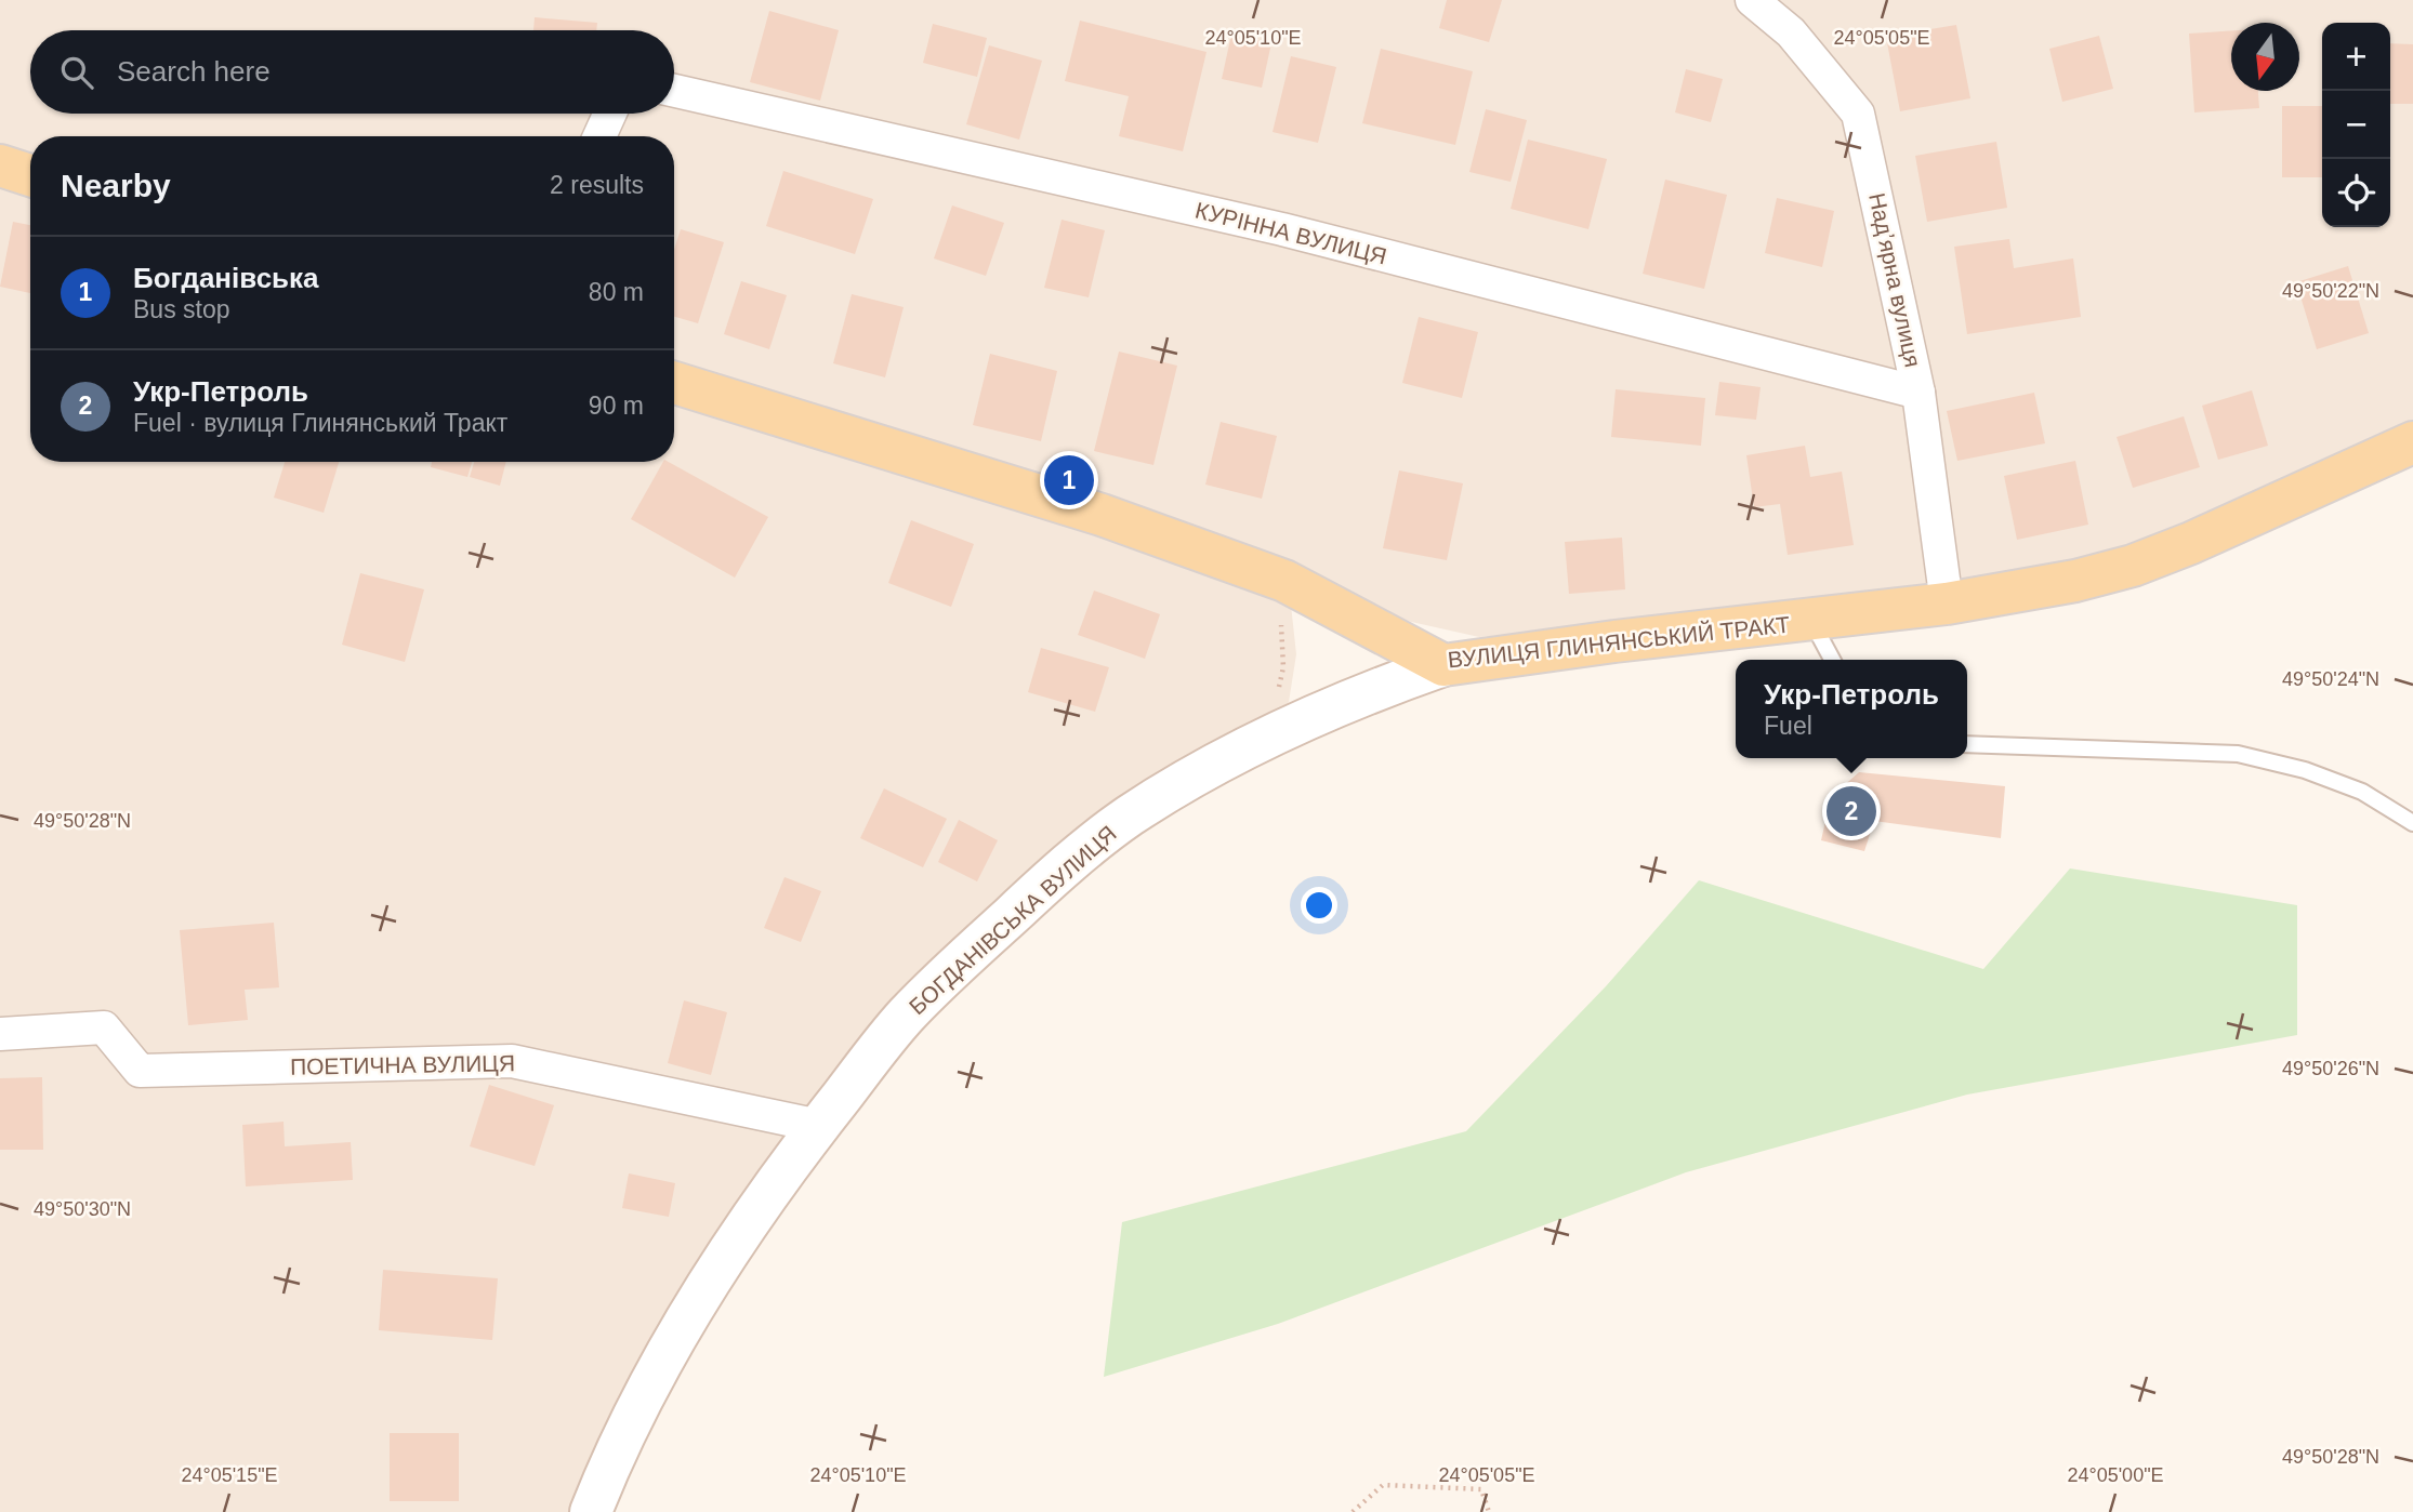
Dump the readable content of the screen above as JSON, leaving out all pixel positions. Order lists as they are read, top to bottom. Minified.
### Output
{"streets":{"main road":["ВУЛИЦЯ ГЛИНЯНСЬКИЙ ТРАКТ","БОГДАНІВСЬКА ВУЛИЦЯ"],"street":["КУРІННА ВУЛИЦЯ","Надʼярна вулиця","ПОЕТИЧНА ВУЛИЦЯ"]},"crossings":[["КУРІННА ВУЛИЦЯ","Надʼярна вулиця"],["Надʼярна вулиця","ВУЛИЦЯ ГЛИНЯНСЬКИЙ ТРАКТ"],["ВУЛИЦЯ ГЛИНЯНСЬКИЙ ТРАКТ","БОГДАНІВСЬКА ВУЛИЦЯ"],["БОГДАНІВСЬКА ВУЛИЦЯ","ПОЕТИЧНА ВУЛИЦЯ"]],"north":"bottom","page":{"map_buttons":["+","−"],"search":"Search here","heading":["Nearby","2 results"],"list":[{"mark":"1","name":"Богданівська","note":"Bus stop","value":"80 m"},{"mark":"2","name":"Укр-Петроль","note":"Fuel · вулиця Глинянський Тракт","value":"90 m"}],"pins":["1","2"],"popup":["Укр-Петроль","Fuel"]},"coordinates":["24°05'10\"E","24°05'05\"E","49°50'22\"N","49°50'24\"N","49°50'28\"N","49°50'26\"N","49°50'30\"N","24°05'15\"E","24°05'00\"E"]}
